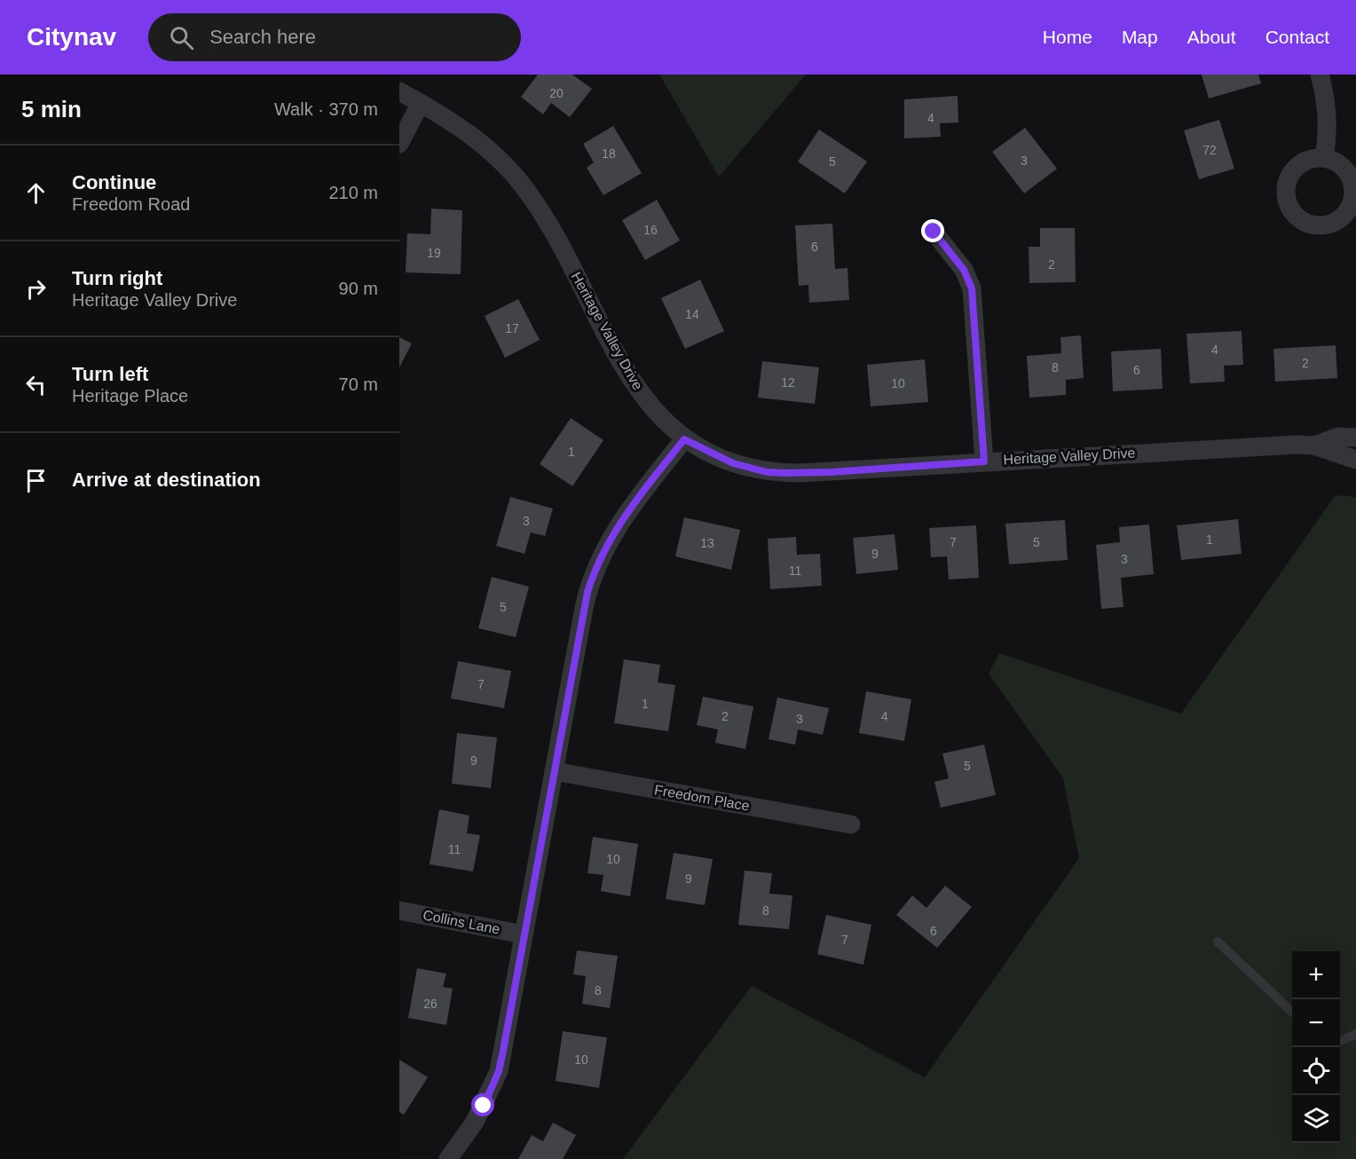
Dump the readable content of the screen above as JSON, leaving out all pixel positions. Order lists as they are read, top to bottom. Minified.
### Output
{"streets":{"street":["Heritage Valley Drive","Freedom Place","Collins Lane"]},"house_numbers":["20","4","72","18","3","5","16","6","19","2","14","17","4","2","8","6","12","10","1","3","1","7","5","13","9","3","11","5","7","1","2","4","3","9","5","11","10","9","8","6","7","8","26","10"],"page":{"header":"Citynav","search":"Search here","nav":["Home","Map","About","Contact"],"heading":["5 min","Walk · 370 m"],"list":[["Continue","Freedom Road","210 m"],["Turn right","Heritage Valley Drive","90 m"],["Turn left","Heritage Place","70 m"],"Arrive at destination"],"map_buttons":["+","−"]}}
